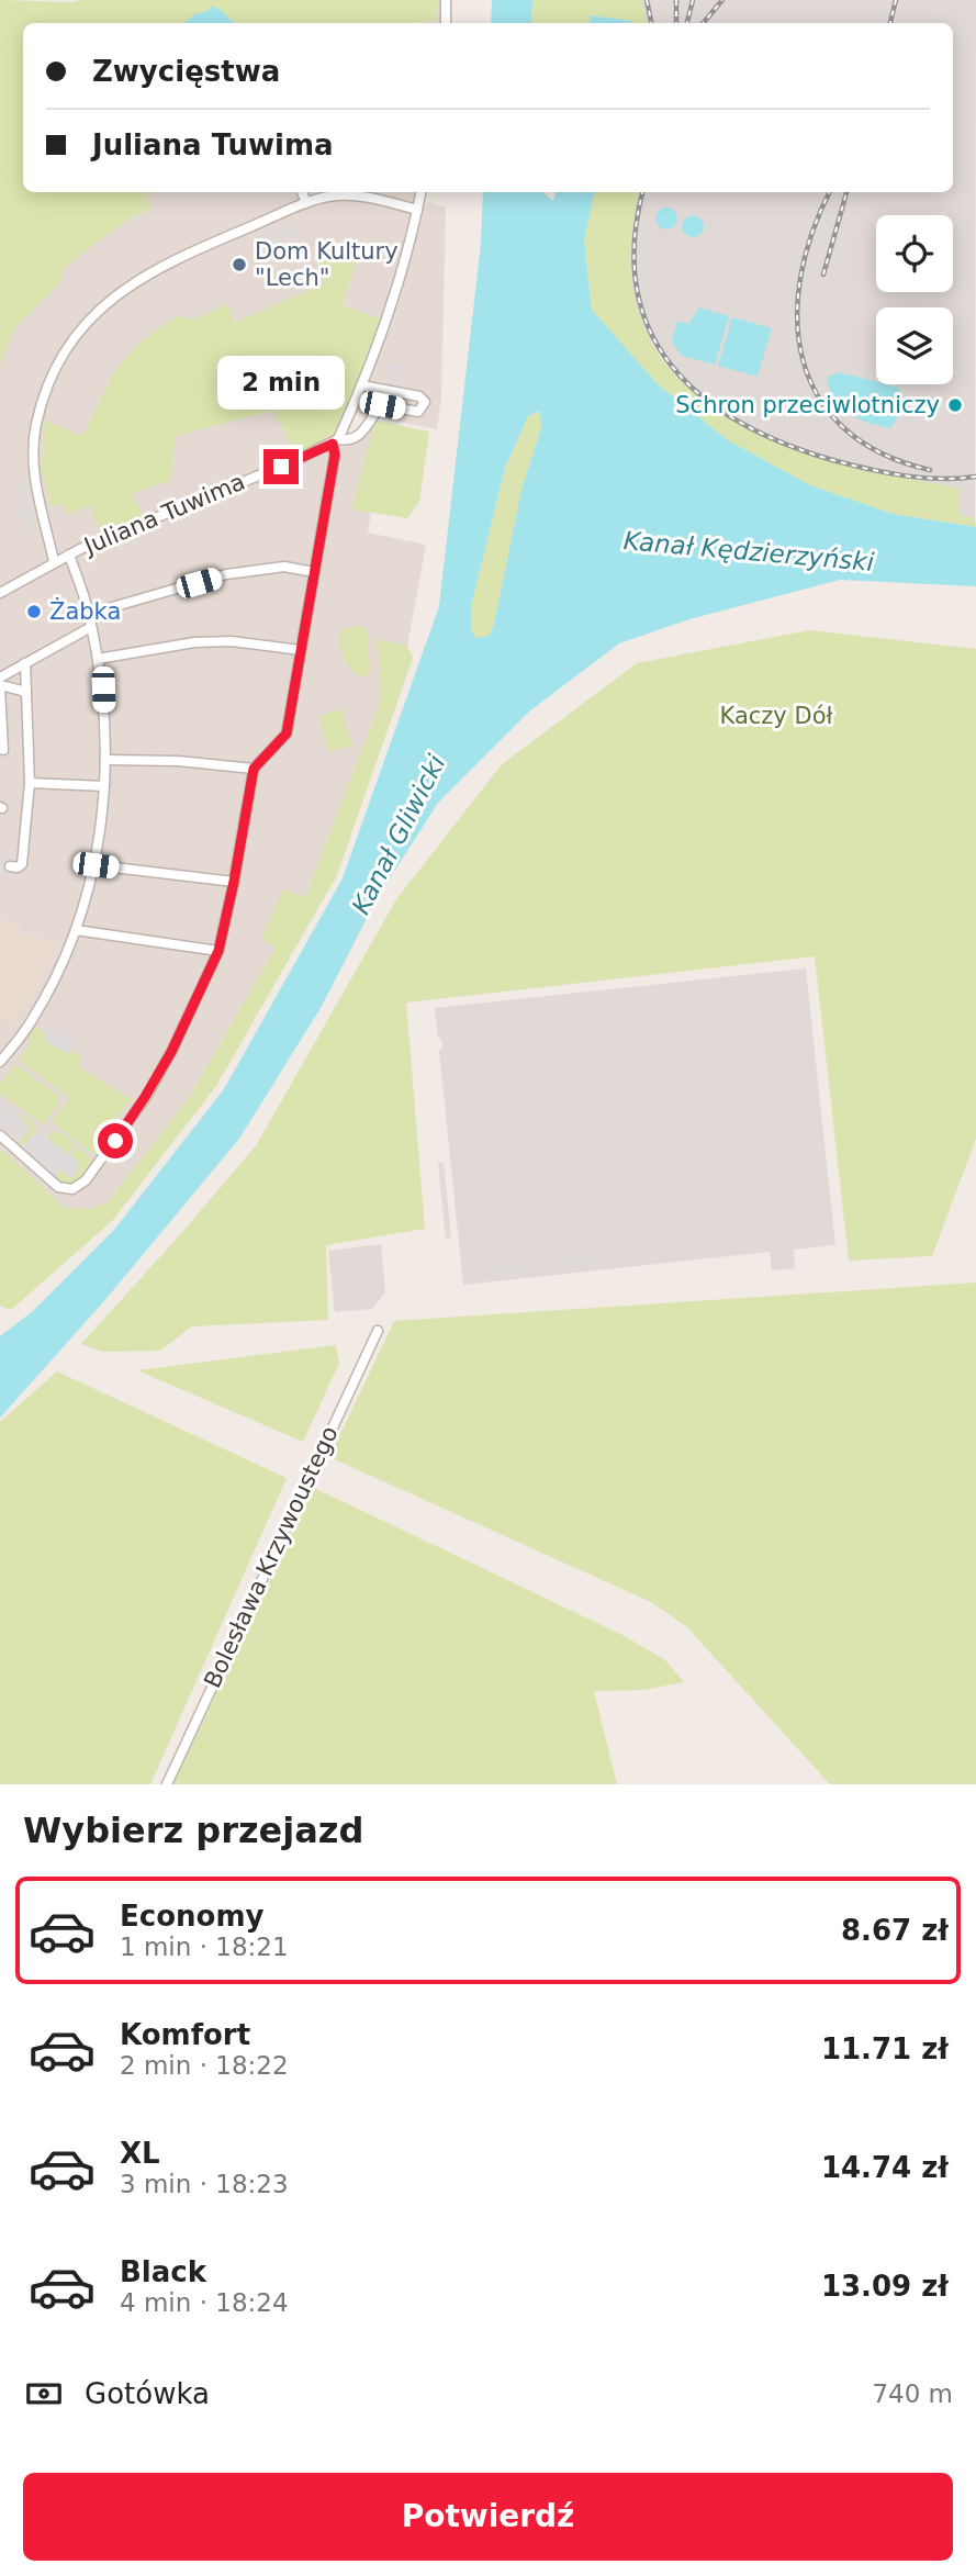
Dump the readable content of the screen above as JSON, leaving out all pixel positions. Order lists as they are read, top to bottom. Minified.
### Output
{"streets":{"street":["Juliana Tuwima","Bolesława Krzywoustego"]},"water":["Kanał Kędzierzyński","Kanał Gliwicki"],"parks":["Kaczy Dół"],"places":["Dom Kultury \"Lech\"","Schron przeciwlotniczy","Żabka"],"page":{"banner":["Zwycięstwa","Juliana Tuwima"],"bubble":"2 min","heading":"Wybierz przejazd","list":[{"name":"Economy","note":"1 min · 18:21","value":"8.67 zł"},{"name":"Komfort","note":"2 min · 18:22","value":"11.71 zł"},{"name":"XL","note":"3 min · 18:23","value":"14.74 zł"},{"name":"Black","note":"4 min · 18:24","value":"13.09 zł"}],"pay":["Gotówka","740 m"],"buttons":"Potwierdź"}}
